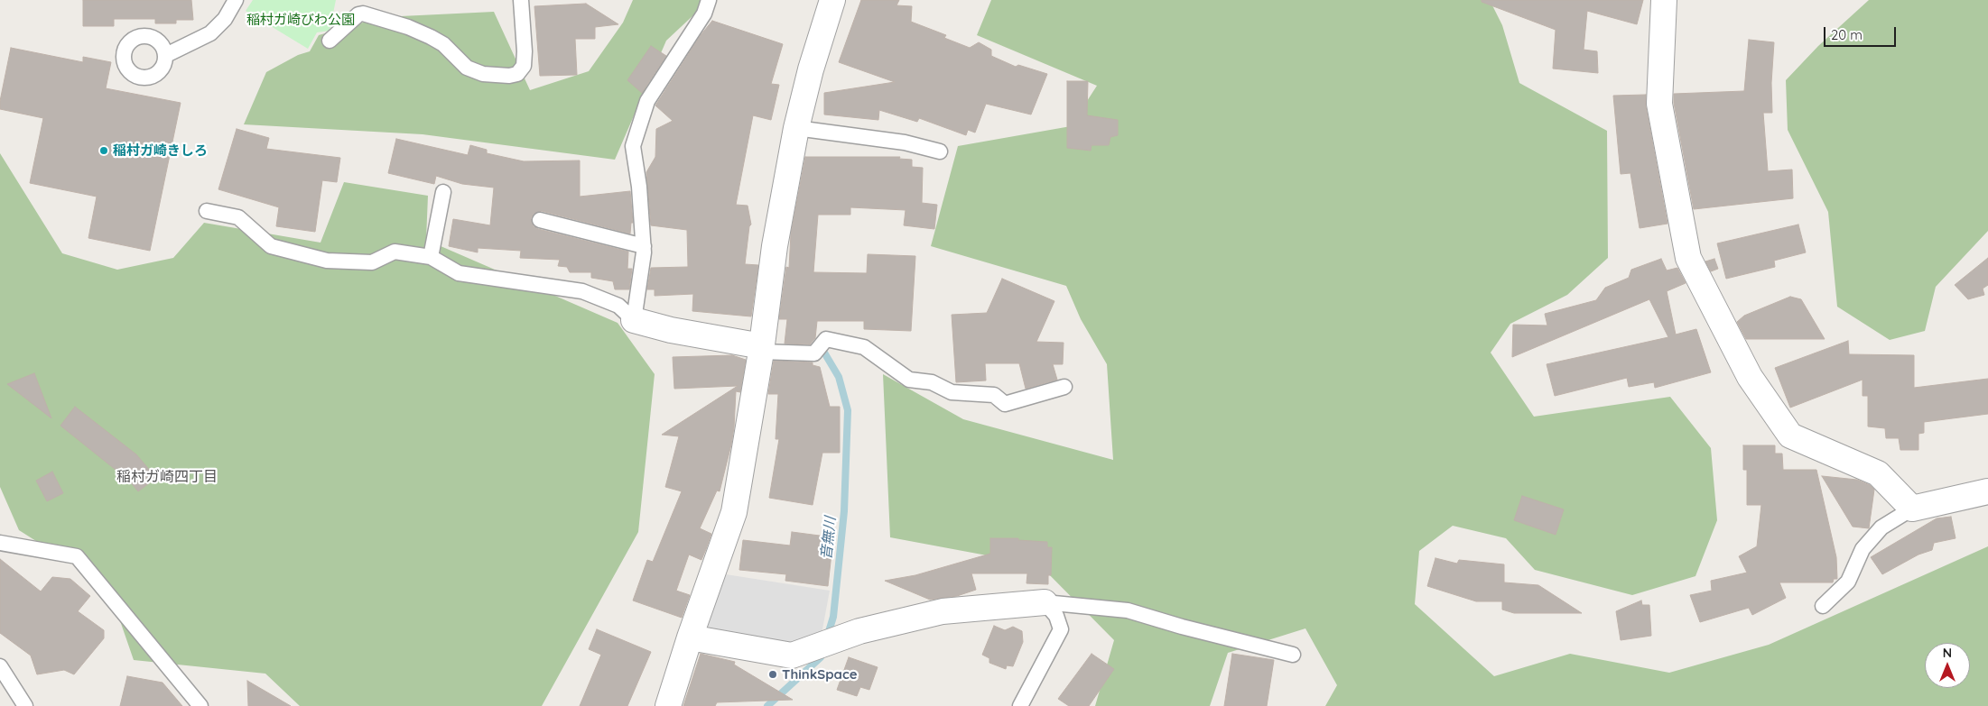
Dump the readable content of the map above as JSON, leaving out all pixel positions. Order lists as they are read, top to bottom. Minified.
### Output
{"districts":["稲村ガ崎四丁目"],"water":["音無川"],"parks":["稲村ガ崎びわ公園"],"places":["稲村ガ崎きしろ","ThinkSpace"],"scale_bar":"20 m","north":"top"}
